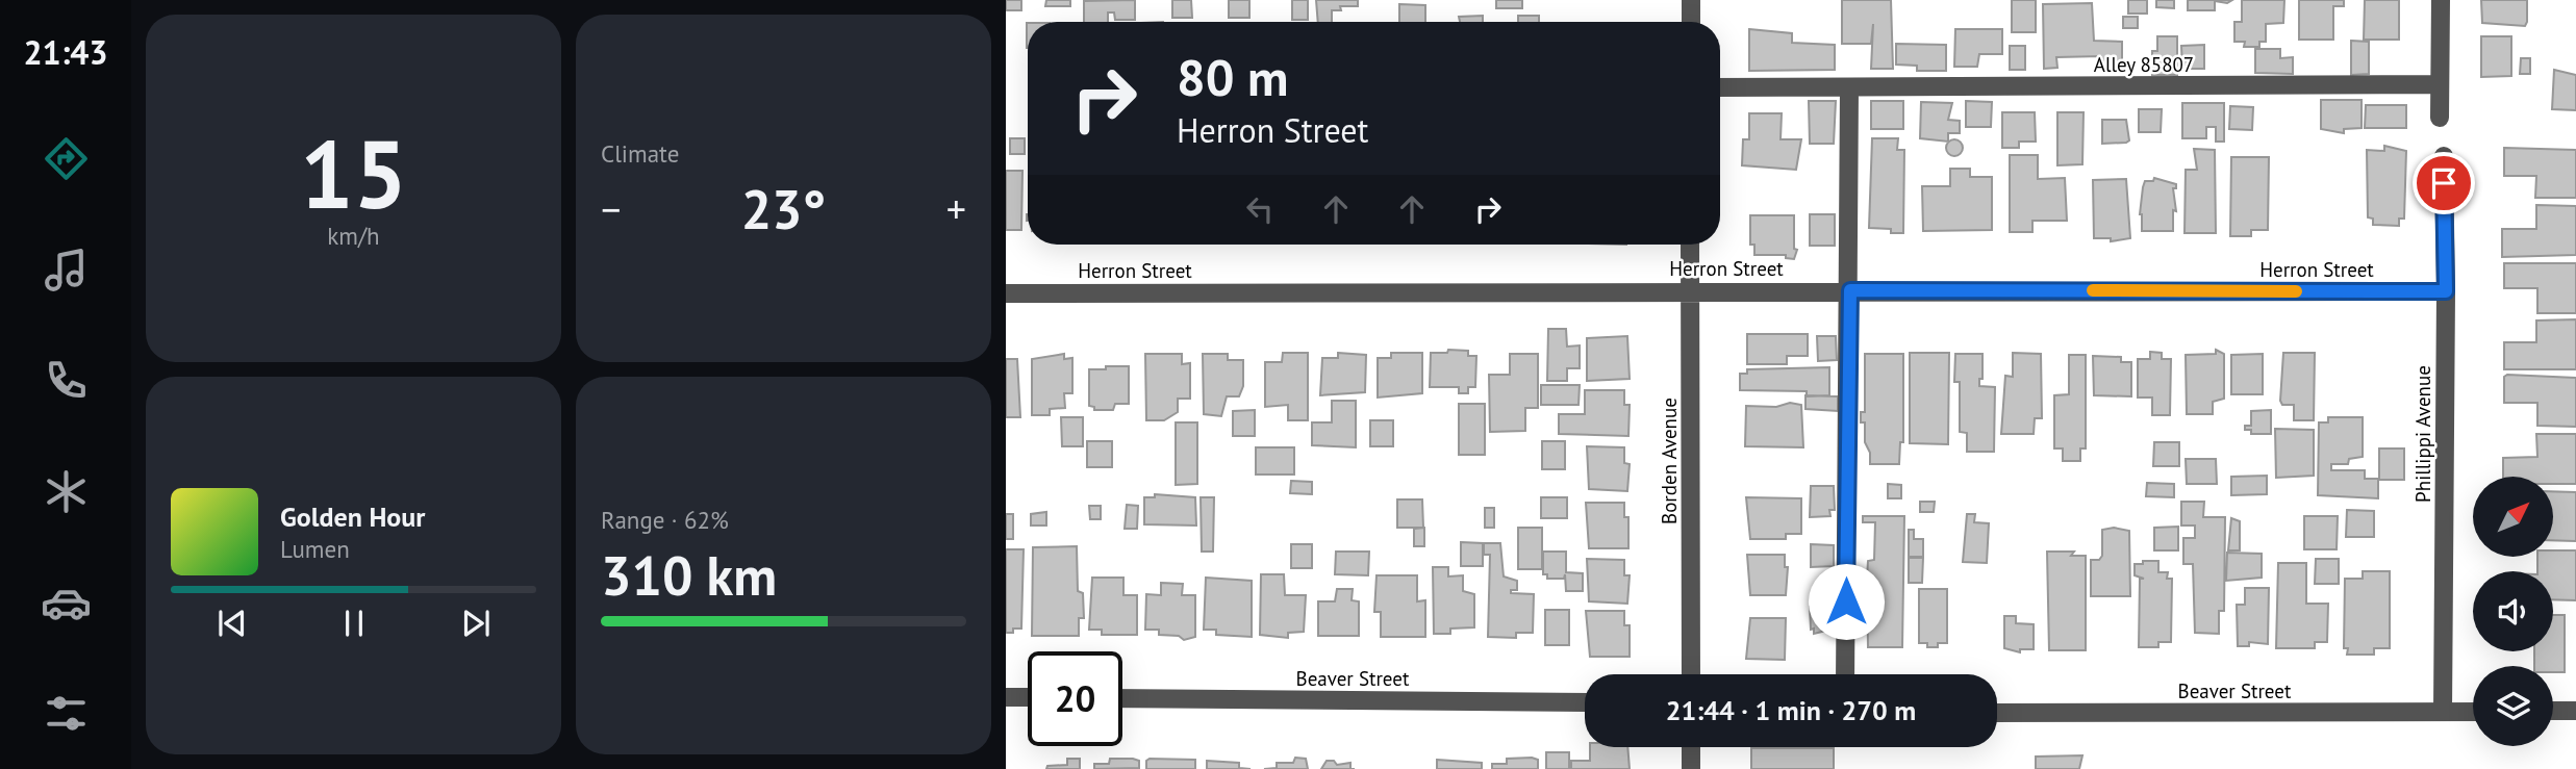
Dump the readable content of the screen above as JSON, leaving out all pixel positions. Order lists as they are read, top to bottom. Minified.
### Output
{"streets":{"street":["Alley 85807","Herron Street","Phillippi Avenue","Borden Avenue","Beaver Street"]},"crossings":[["Herron Street","Phillippi Avenue"],["Herron Street","Borden Avenue"],["Phillippi Avenue","Beaver Street"]],"north":"top right","page":{"tabs":"21:43","tile":[["15","km/h"],"Climate",["Range · 62%","310 km"]],"turn":["80 m","Herron Street"],"heat":["−","23°","+"],"song":["Golden Hour","Lumen"],"limit":"20","trip":"21:44 · 1 min · 270 m"}}
